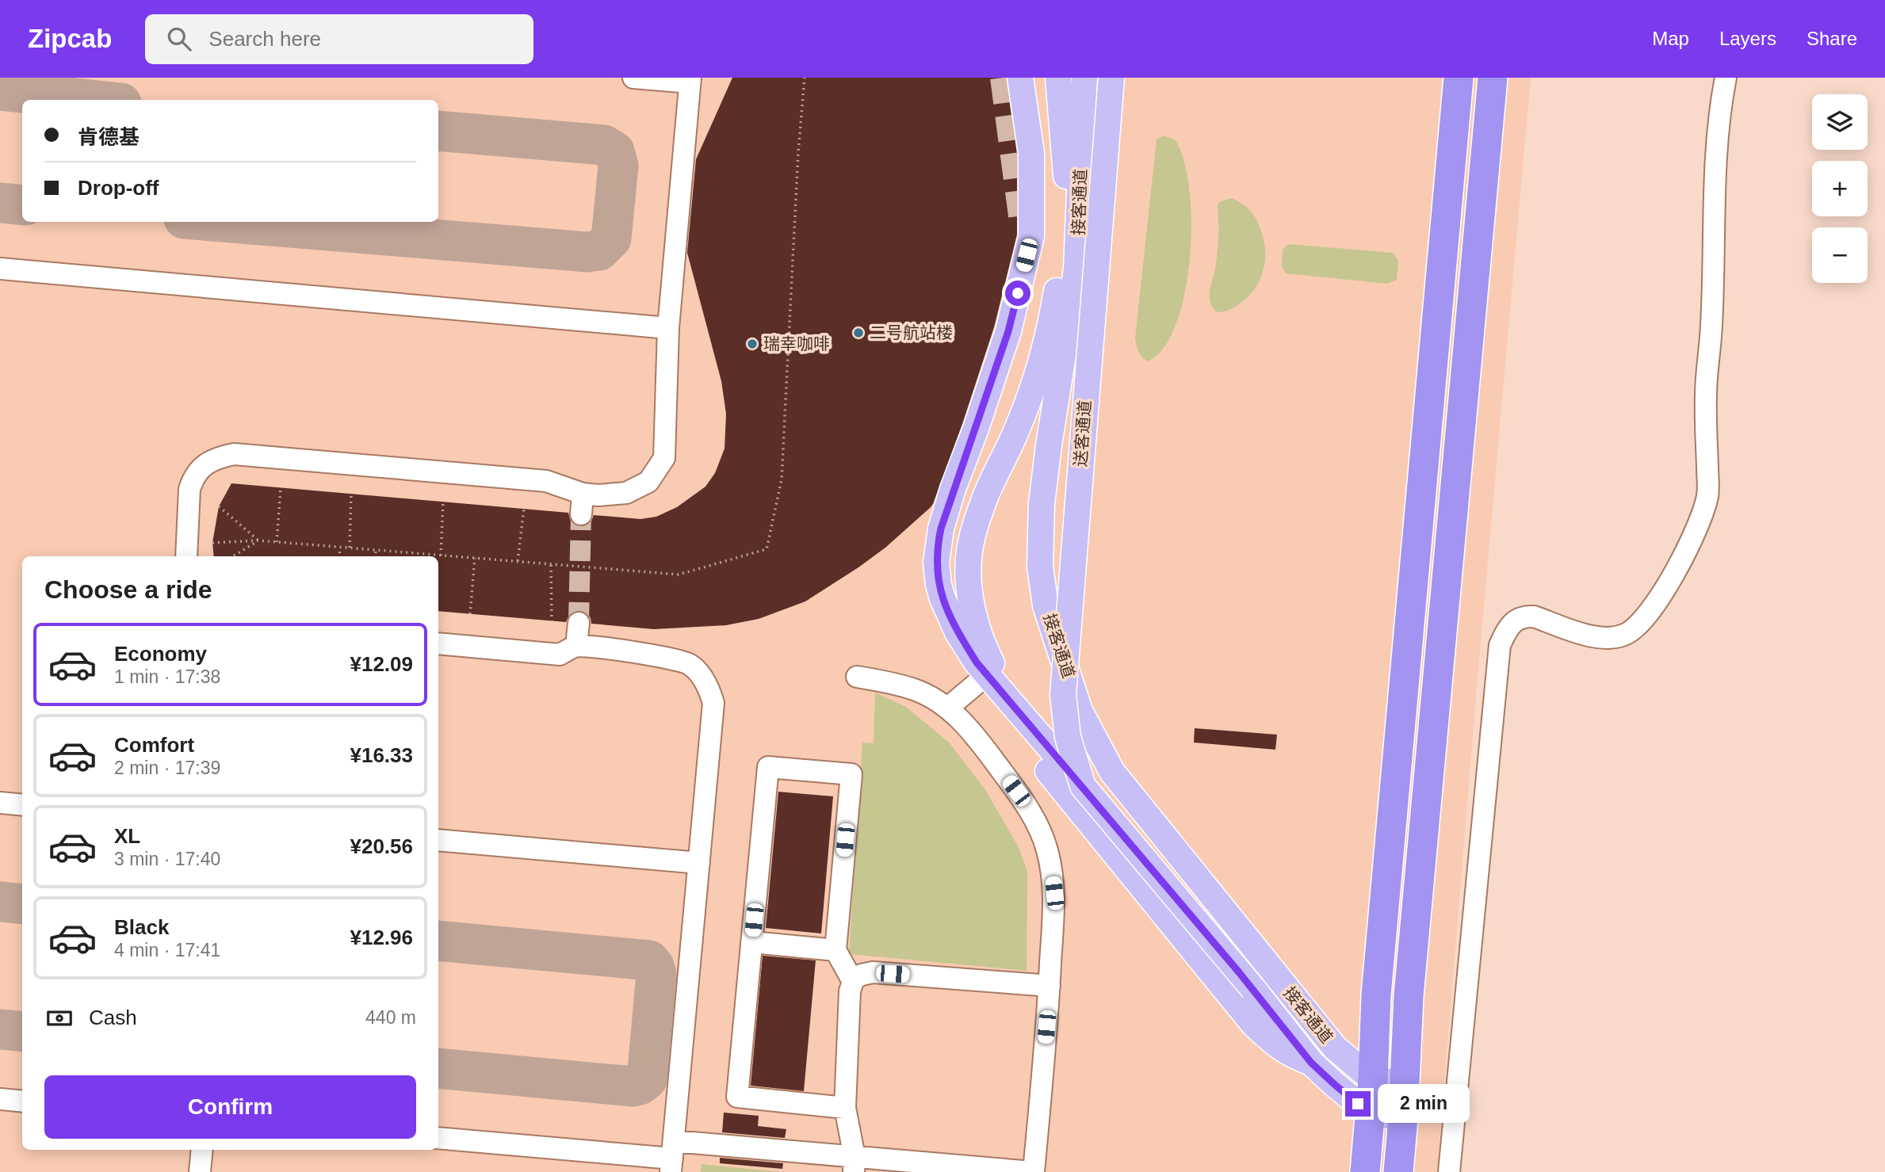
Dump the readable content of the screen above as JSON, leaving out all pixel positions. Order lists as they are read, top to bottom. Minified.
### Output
{"streets":{"main road":["接客通道","送客通道"]},"crossings":[["接客通道","送客通道"]],"places":["二号航站楼","瑞幸咖啡"],"page":{"header":"Zipcab","search":"Search here","nav":["Map","Layers","Share"],"map_buttons":["+","−"],"banner":["肯德基","Drop-off"],"heading":"Choose a ride","list":[{"name":"Economy","note":"1 min · 17:38","value":"¥12.09"},{"name":"Comfort","note":"2 min · 17:39","value":"¥16.33"},{"name":"XL","note":"3 min · 17:40","value":"¥20.56"},{"name":"Black","note":"4 min · 17:41","value":"¥12.96"}],"pay":["Cash","440 m"],"buttons":"Confirm","bubble":"2 min"}}
